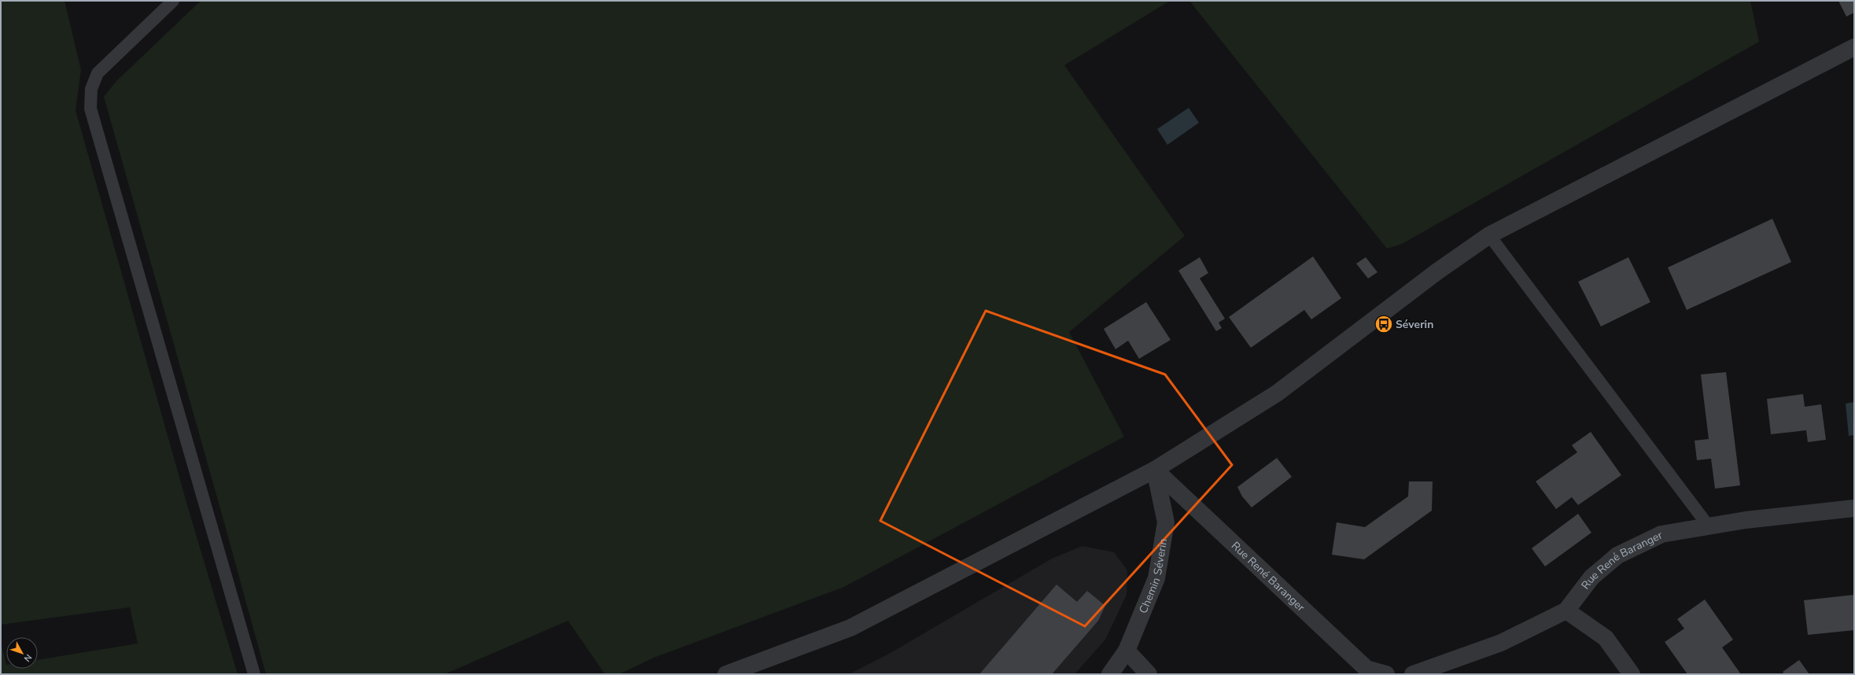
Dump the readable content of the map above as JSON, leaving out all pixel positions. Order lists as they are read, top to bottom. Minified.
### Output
{"streets":{"street":["Rue René Baranger","Chemin Séverin"]},"crossings":[["Rue René Baranger","Chemin Séverin"]],"places":{"bus stop":["Séverin"]},"north":"bottom right"}
